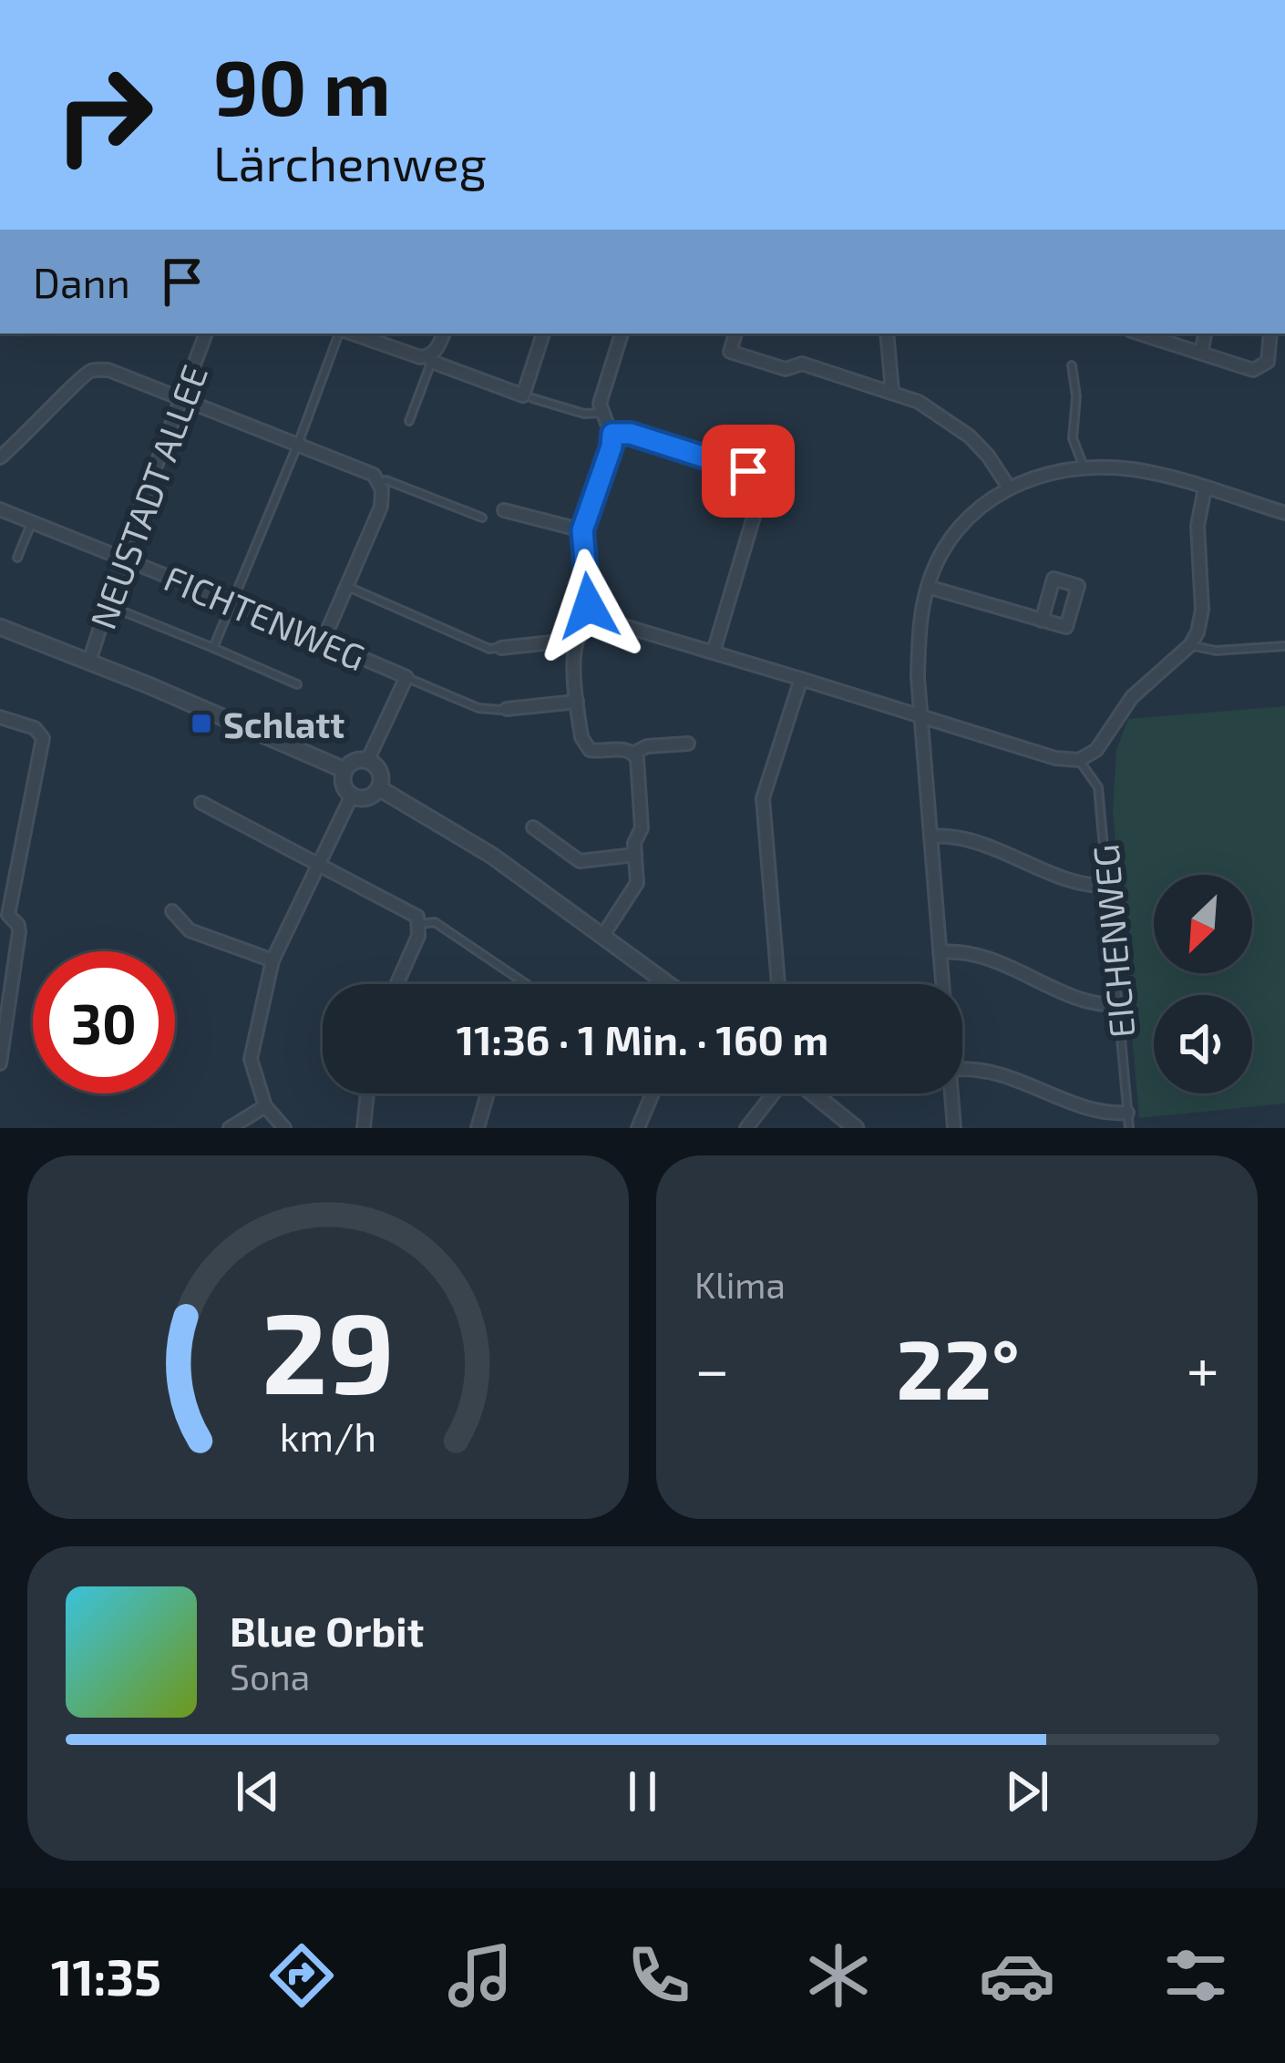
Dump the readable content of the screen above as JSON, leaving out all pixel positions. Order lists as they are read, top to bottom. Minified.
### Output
{"streets":{"street":["NEUSTADT ALLEE","FICHTENWEG"],"lane":["EICHENWEG"]},"crossings":[["NEUSTADT ALLEE","FICHTENWEG"]],"places":{"transit":["Schlatt"]},"north":"bottom left","page":{"turn":["90 m","Lärchenweg"],"then":"Dann","limit":"30","trip":"11:36 · 1 Min. · 160 m","tile":"Klima","heat":["−","22°","+"],"song":["Blue Orbit","Sona"],"tabs":"11:35","gauge":["29","km/h"]}}
